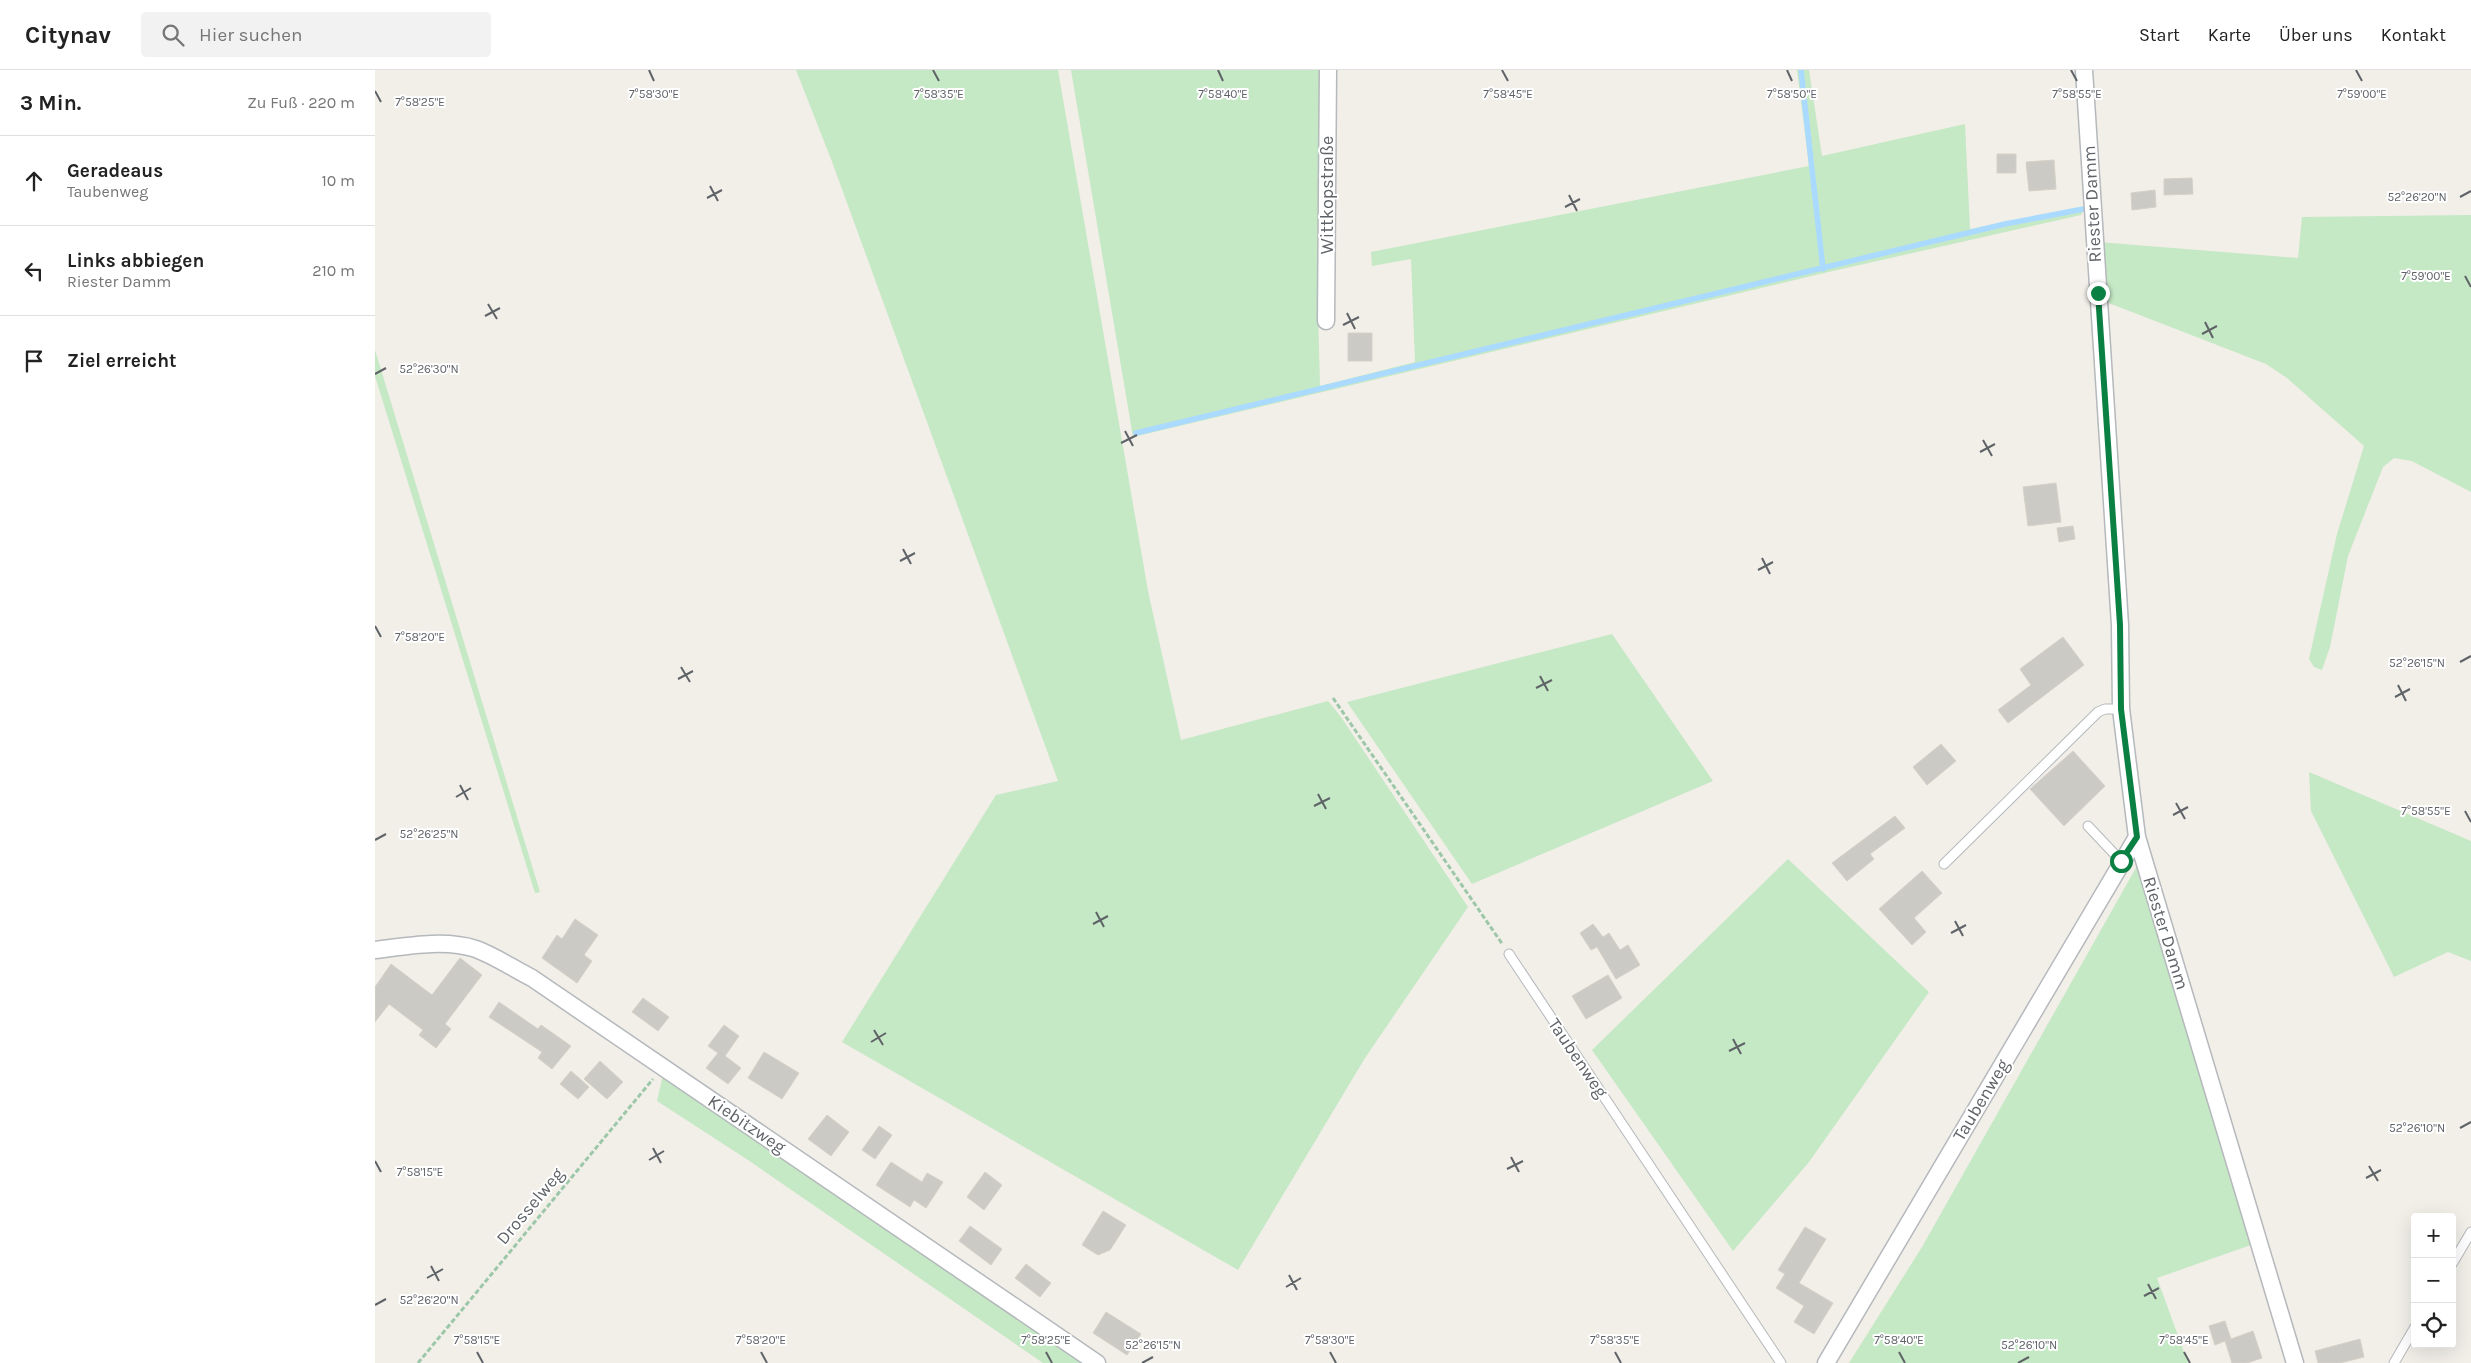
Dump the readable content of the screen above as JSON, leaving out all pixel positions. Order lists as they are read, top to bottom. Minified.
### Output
{"streets":{"street":["Wittkopstraße","Riester Damm","Taubenweg","Kiebitzweg"],"path":["Drosselweg"]},"crossings":[["Riester Damm","Taubenweg"],["Kiebitzweg","Drosselweg"]],"page":{"header":"Citynav","search":"Hier suchen","nav":["Start","Karte","Über uns","Kontakt"],"heading":["3 Min.","Zu Fuß · 220 m"],"list":[["Geradeaus","Taubenweg","10 m"],["Links abbiegen","Riester Damm","210 m"],"Ziel erreicht"],"map_buttons":["+","−"]},"coordinates":["7°58'30\"E","7°58'35\"E","7°58'50\"E","7°58'55\"E","7°59'00\"E","7°58'40\"E","7°58'45\"E","7°58'25\"E","52°26'20\"N","52°26'30\"N","7°58'20\"E","52°26'15\"N","52°26'25\"N","52°26'10\"N","7°58'15\"E"]}
